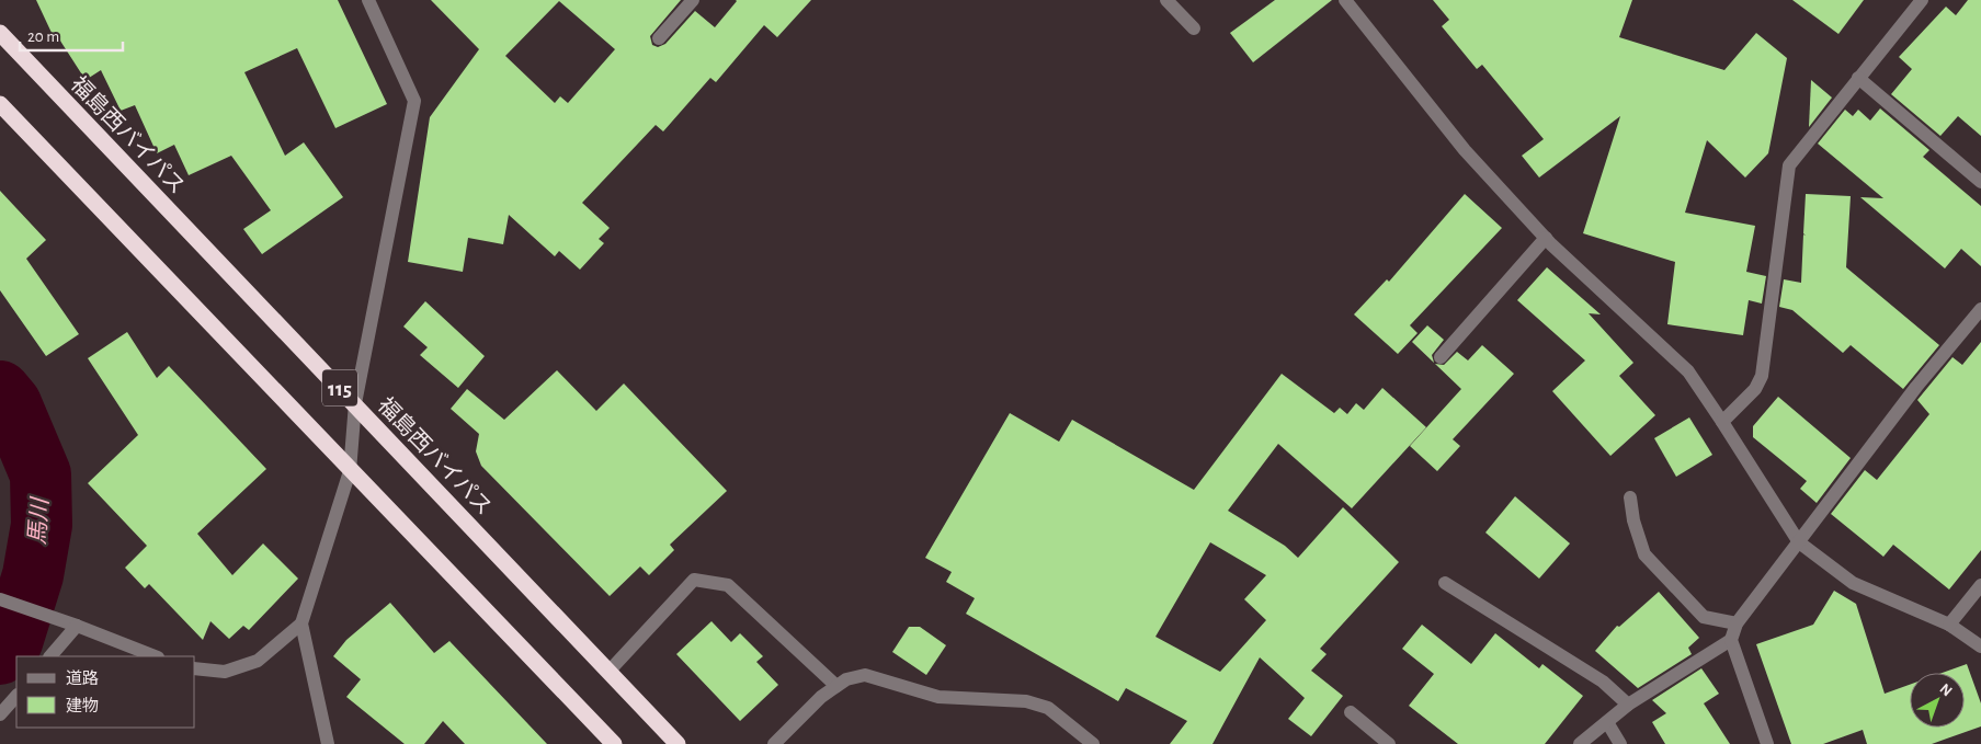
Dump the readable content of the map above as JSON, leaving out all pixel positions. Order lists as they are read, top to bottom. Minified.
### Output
{"streets":{"highway":["福島西バイパス","115"]},"water":["馬川"],"legend":["道路","建物"],"scale_bar":"20 m","north":"top right"}
